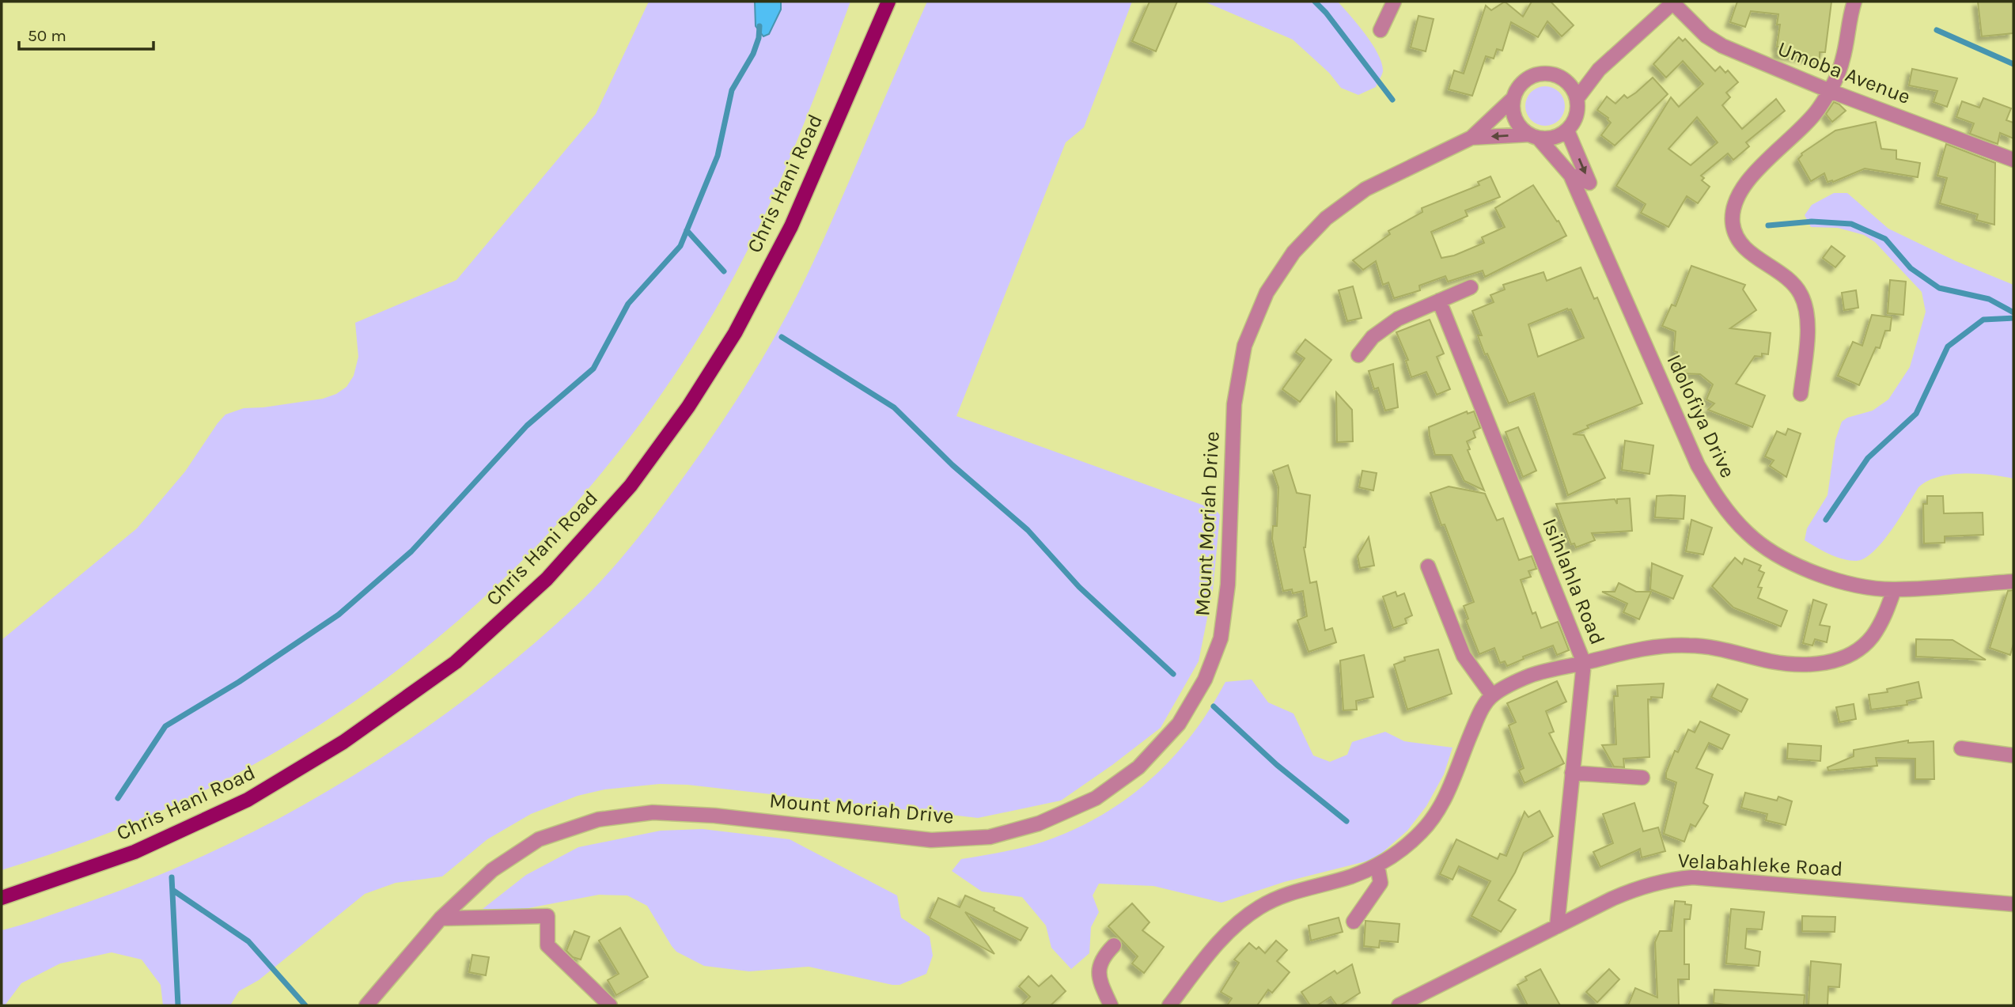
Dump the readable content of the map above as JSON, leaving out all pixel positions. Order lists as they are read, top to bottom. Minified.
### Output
{"streets":{"main road":["Chris Hani Road"],"street":["Umoba Avenue","Idolofiya Drive","Mount Moriah Drive","Isihlahla Road","Velabahleke Road"]},"crossings":[["Idolofiya Drive","Mount Moriah Drive"],["Isihlahla Road","Velabahleke Road"]],"scale_bar":"50 m"}
